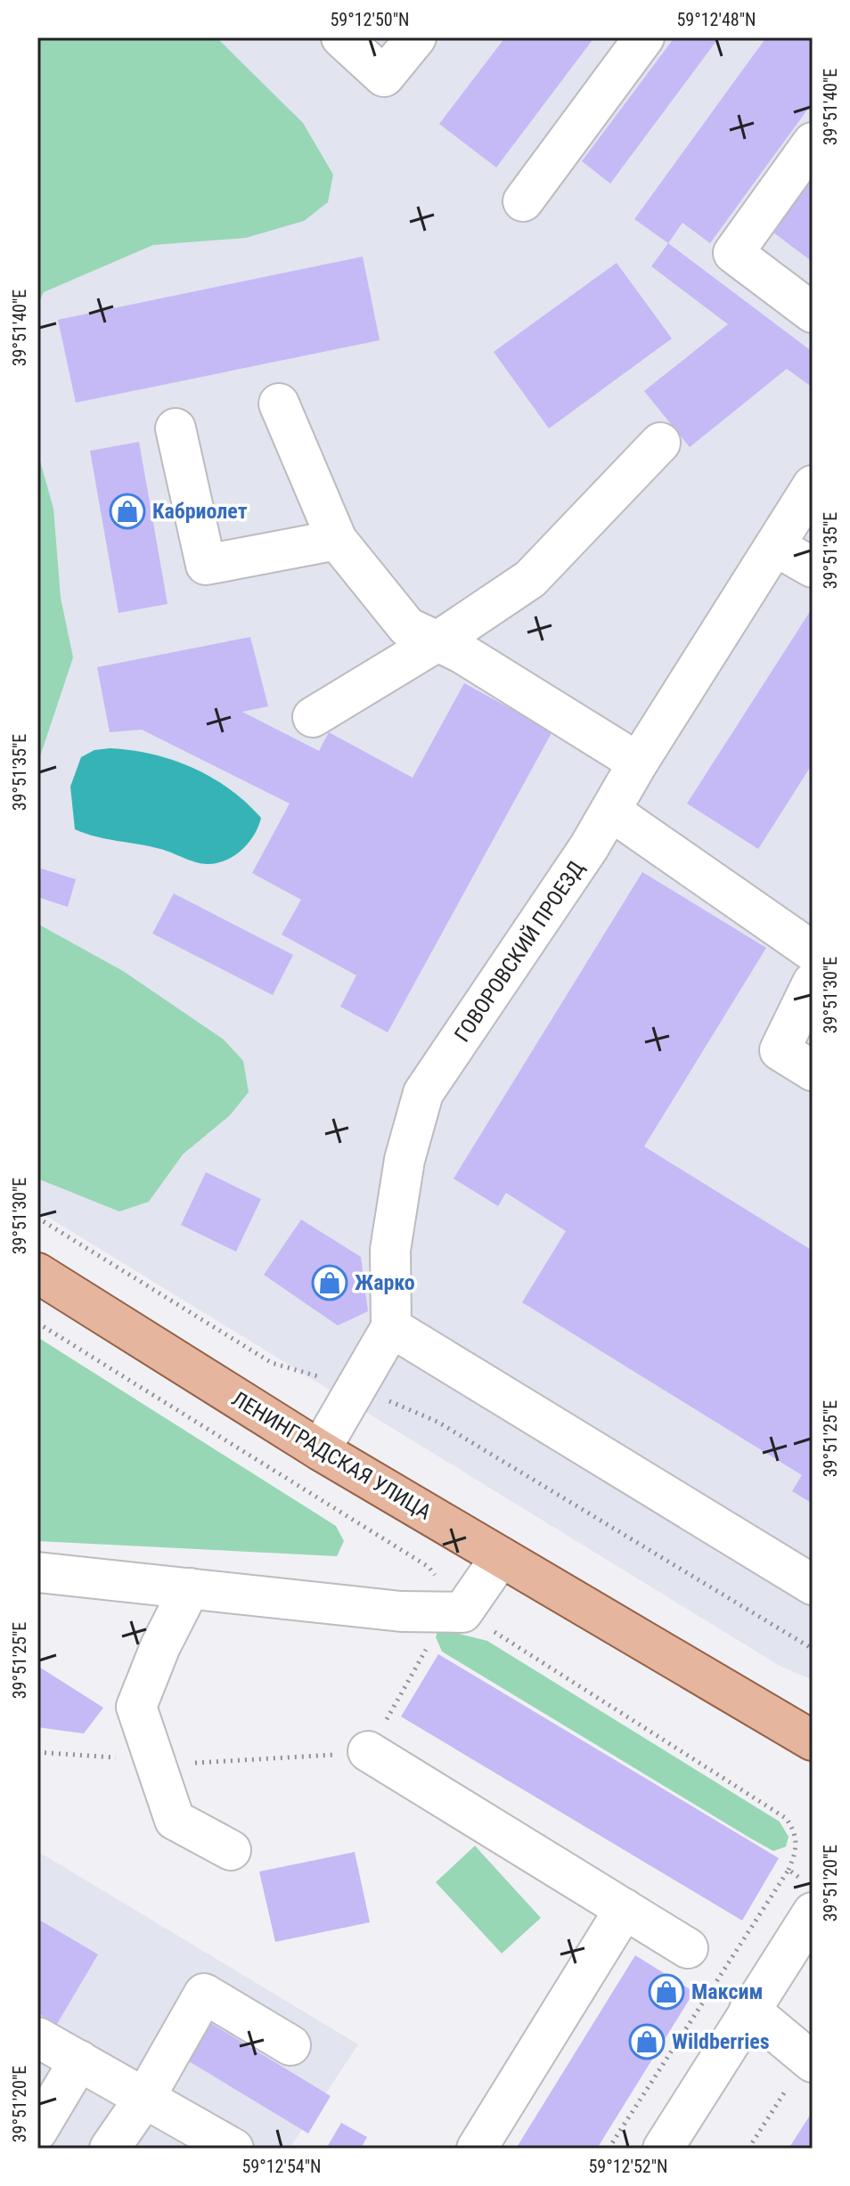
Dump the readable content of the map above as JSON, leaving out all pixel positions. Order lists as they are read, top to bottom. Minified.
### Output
{"streets":{"main road":["ЛЕНИНГРАДСКАЯ УЛИЦА"],"street":["ГОВОРОВСКИЙ ПРОЕЗД"]},"crossings":[["ГОВОРОВСКИЙ ПРОЕЗД","ЛЕНИНГРАДСКАЯ УЛИЦА"]],"places":{"shop":["Кабриолет","Жарко","Максим","Wildberries"]},"coordinates":["59°12'50\"N","59°12'48\"N","39°51'40\"E","39°51'35\"E","39°51'30\"E","39°51'25\"E","39°51'20\"E","59°12'54\"N","59°12'52\"N"]}
